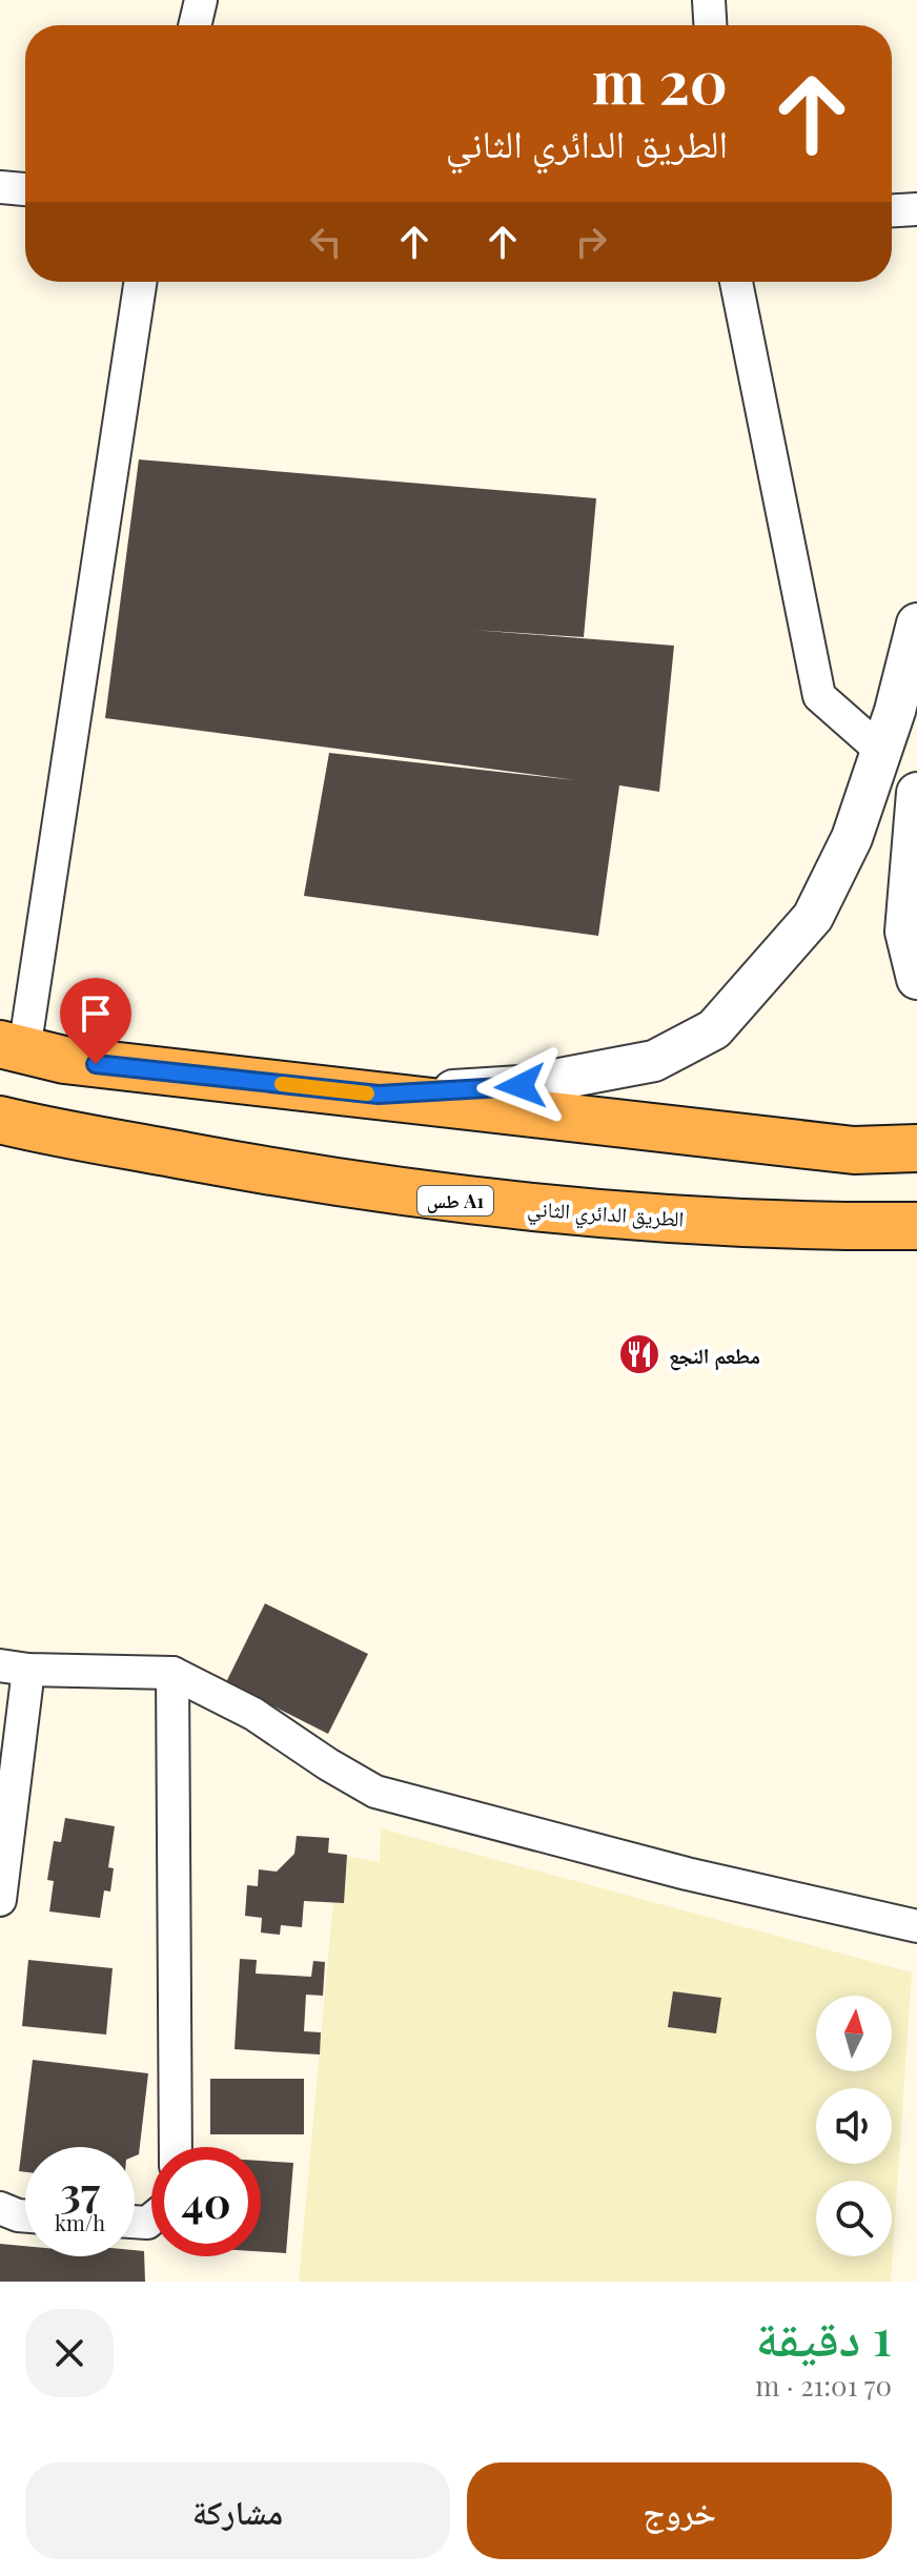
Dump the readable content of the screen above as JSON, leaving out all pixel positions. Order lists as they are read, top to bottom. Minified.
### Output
{"streets":{"highway":["طس A1","الطريق الدائري الثاني"]},"places":{"restaurant":["مطعم النجع"]},"north":"top","page":{"turn":["20 m","الطريق الدائري الثاني"],"speed":"37 km/h","limit":"40","heading":["1 دقيقة","70 m · 21:01"],"buttons":["خروج","مشاركة"]}}
